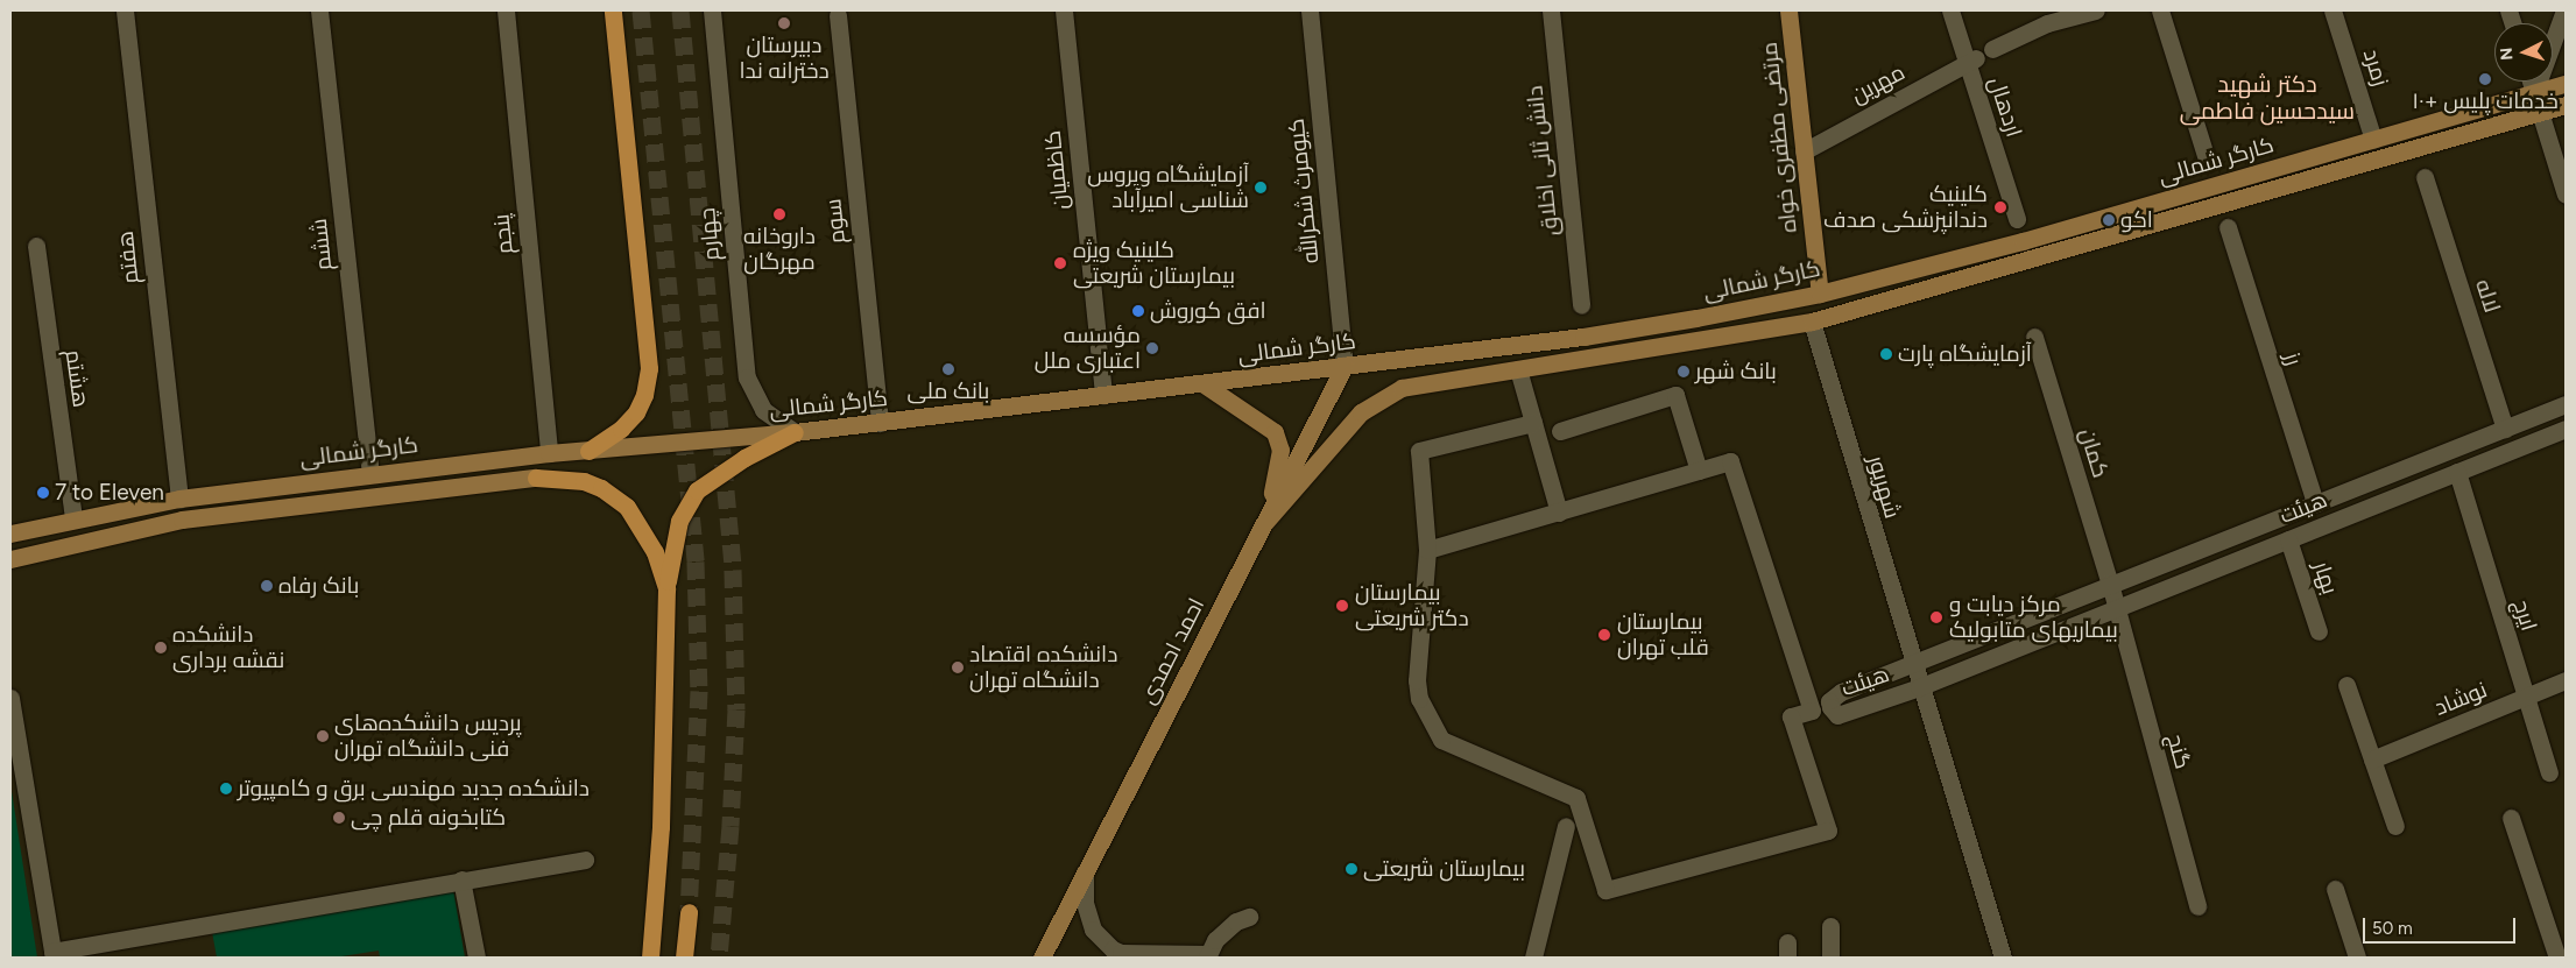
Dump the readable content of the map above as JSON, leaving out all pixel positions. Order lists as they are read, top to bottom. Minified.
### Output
{"streets":{"main road":["مرتضی مظفری خواه","کارگر شمالی","احمد احمدی"],"street":["زمرد","مهرین","اردهال","دانش ثانی اخلاق","کاظمیان","کیومرث شکرالله","سوم","پنجم","چهارم","ششم","هفتم","لاله","رز","هشتم","کمان","شهریور","هیئت","بهار","ایرج","نوشاد","گنج"]},"crossings":[["زمرد","کارگر شمالی"],["مهرین","اردهال"],["مهرین","مرتضی مظفری خواه"],["مرتضی مظفری خواه","کارگر شمالی"],["کارگر شمالی","کاظمیان"],["کارگر شمالی","کیومرث شکرالله"],["کارگر شمالی","سوم"],["کارگر شمالی","پنجم"],["کارگر شمالی","چهارم"],["کارگر شمالی","ششم"],["کارگر شمالی","هفتم"],["کارگر شمالی","هشتم"],["کارگر شمالی","شهریور"],["کارگر شمالی","احمد احمدی"],["کیومرث شکرالله","احمد احمدی"],["لاله","هیئت"],["رز","هیئت"],["کمان","هیئت"],["کمان","گنج"],["شهریور","هیئت"],["هیئت","بهار"],["هیئت","ایرج"],["هیئت","گنج"],["ایرج","نوشاد"]],"districts":["دکتر شهید سیدحسین فاطمی"],"places":["دبیرستان دخترانه ندا","خدمات پلیس +۱۰","آزمایشگاه ویروس شناسی امیرآباد","کلینیک دندانپزشکی صدف","داروخانه مهرگان","اکو","کلینیک ویژه بیمارستان شریعتی","افق کوروش","مؤسسه اعتباری ملل","آزمایشگاه پارت","بانک ملی","بانک شهر","7 to Eleven","بانک رفاه","بیمارستان دکتر شریعتی","مرکز دیابت و بیماریهای متابولیک","بیمارستان قلب تهران","دانشکده نقشه برداری","دانشکده اقتصاد دانشگاه تهران","پردیس دانشکده‌های فنی دانشگاه تهران","دانشکده جدید مهندسی برق و کامپیوتر","کتابخونه قلم چی","بیمارستان شریعتی"],"scale_bar":"50 m","north":"left"}
